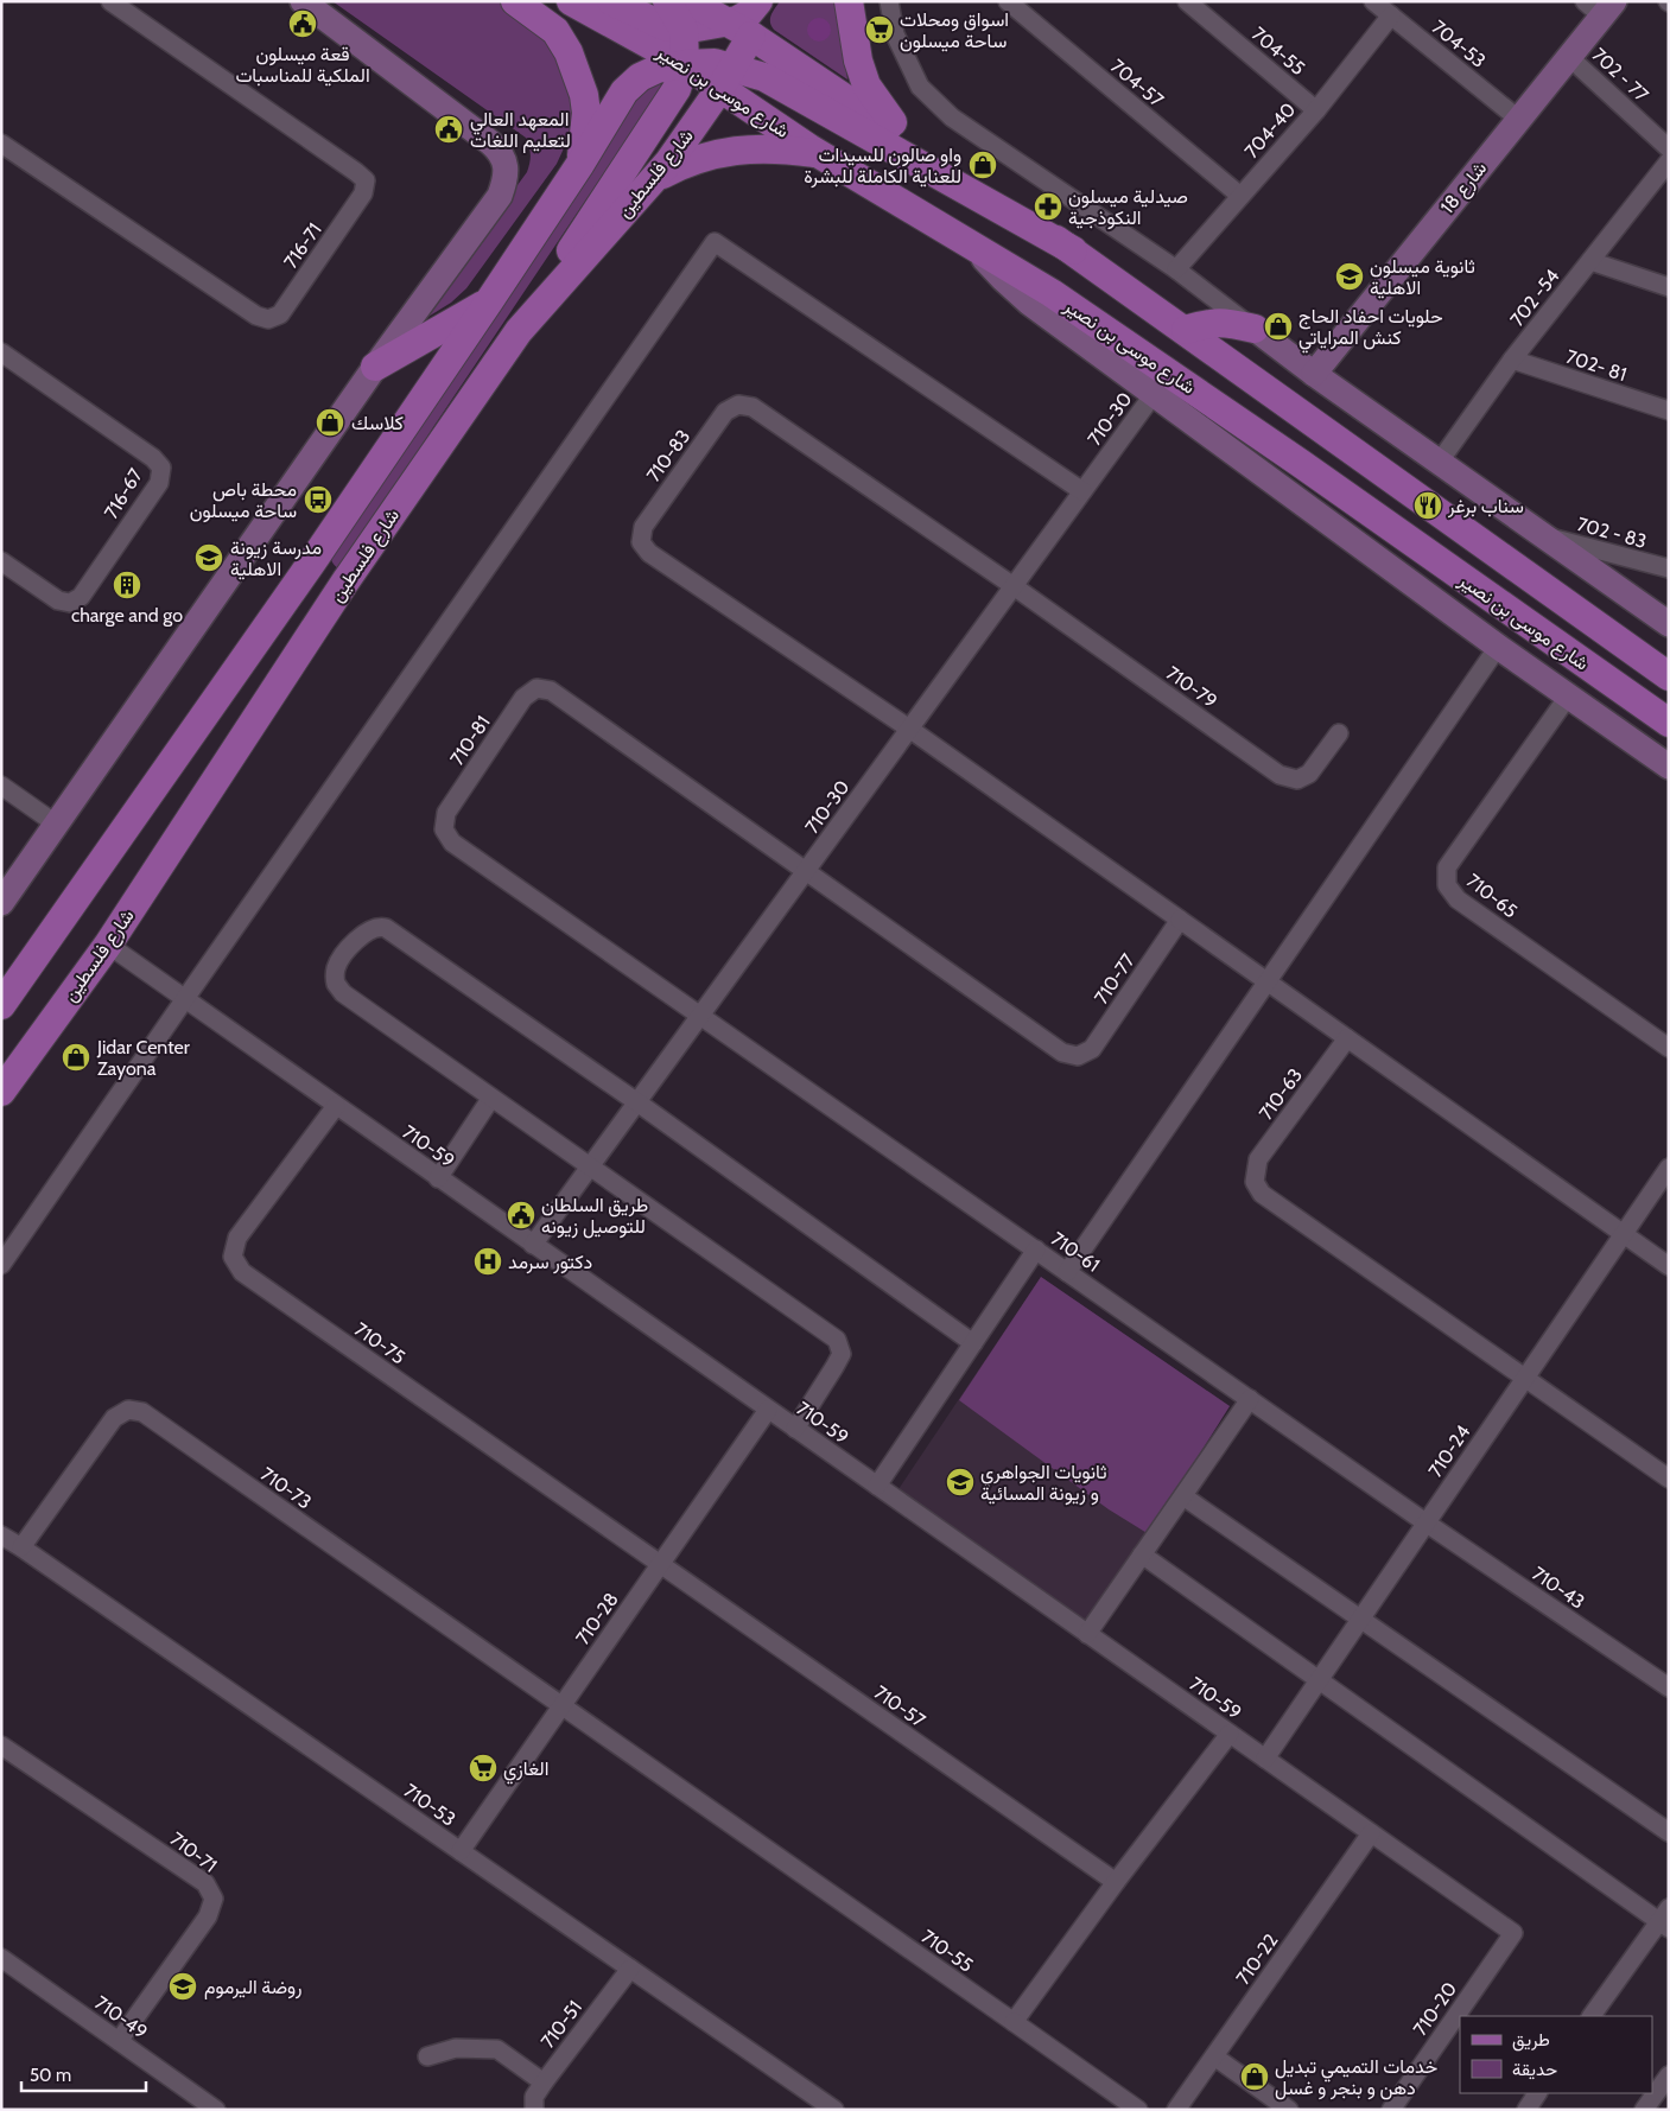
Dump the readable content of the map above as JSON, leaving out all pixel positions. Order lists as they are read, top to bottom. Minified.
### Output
{"streets":{"main road":["شارع موسى بن نصير","شارع فلسطين"],"street":["704-53","704-55","702 - 77","704-57","704-40","شارع 18","716-71","702 -54","702- 81","710-30","710-83","716-67","702 - 83","710-79","710-81","710-65","710-77","710-63","710-59","710-61","710-75","710-24","710-73","710-43","710-28","710-57","710-53","710-71","710-55","710-22","710-20","710-49","710-51"]},"crossings":[["704-53","704-40"],["704-53","شارع 18"],["704-55","704-40"],["702 - 77","شارع 18"],["704-57","704-40"],["شارع موسى بن نصير","شارع فلسطين"],["شارع فلسطين","710-59"],["702 -54","702- 81"],["710-30","710-83"],["710-30","710-79"],["710-30","710-81"],["710-30","710-77"],["710-30","710-59"],["710-30","710-61"],["710-83","710-79"],["710-81","710-77"],["710-81","710-61"],["710-63","710-24"],["710-59","710-75"],["710-59","710-24"],["710-59","710-28"],["710-59","710-22"],["710-59","710-20"],["710-61","710-24"],["710-61","710-43"],["710-75","710-28"],["710-75","710-57"],["710-24","710-43"],["710-73","710-28"],["710-73","710-53"],["710-73","710-55"],["710-28","710-57"],["710-28","710-53"],["710-28","710-55"],["710-53","710-51"],["710-71","710-49"]],"places":{"public building":["قعة ميسلون الملكية للمناسبات","المعهد العالي لتعليم اللغات","طريق السلطان للتوصيل زيونه"],"supermarket":["اسواق ومحلات ساحة ميسلون","الغازي"],"shop":["واو صالون للسيدات للعناية الكاملة للبشرة","حلويات احفاد الحاج كنش المراياتي","كلاسك","Jidar Center Zayona","خدمات التميمي تبديل دهن و بنجر و غسل"],"pharmacy":["صيدلية ميسلون النكوذجية"],"school or university":["ثانوية ميسلون الاهلية","مدرسة زيونة الاهلية","ثانويات الجواهري و زيونة المسائية","روضة اليرموم"],"bus stop":["محطة باص ساحة ميسلون"],"restaurant":["سناب برغر"],"building":["charge and go"],"hospital":["دكتور سرمد"]},"legend":["طريق","حديقة"],"scale_bar":"50 m"}
